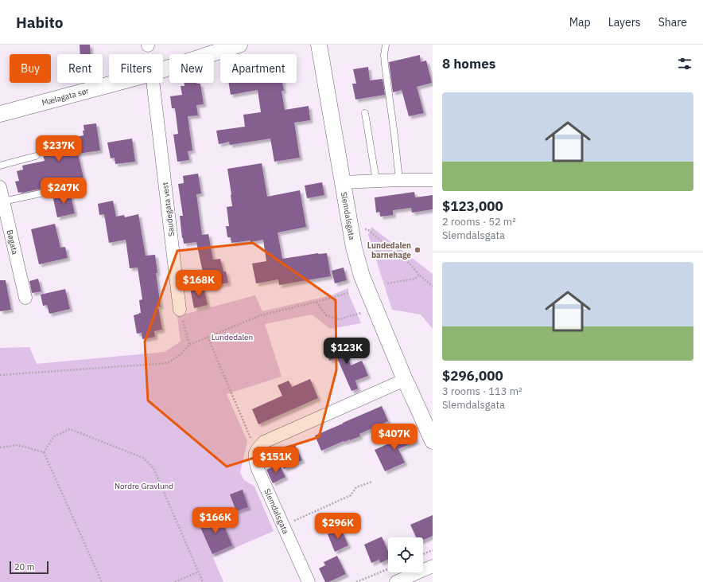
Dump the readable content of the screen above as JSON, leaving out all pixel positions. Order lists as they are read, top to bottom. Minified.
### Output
{"streets":{"street":["Mælagata sør","Saudegata vest","Slemdalsgata","Bøgata"]},"parks":["Lundedalen","Nordre Gravlund"],"places":["Lundedalen barnehage"],"scale_bar":"20 m","page":{"header":"Habito","nav":["Map","Layers","Share"],"heading":"8 homes","chip":["Buy","Rent","Filters","New","Apartment"],"list":[{"name":"$123,000","note":"2 rooms · 52 m² · Slemdalsgata"},{"name":"$296,000","note":"3 rooms · 113 m² · Slemdalsgata"}],"price":["$237K","$247K","$168K","$123K","$407K","$151K","$166K","$296K"],"scale":"20 m"}}
